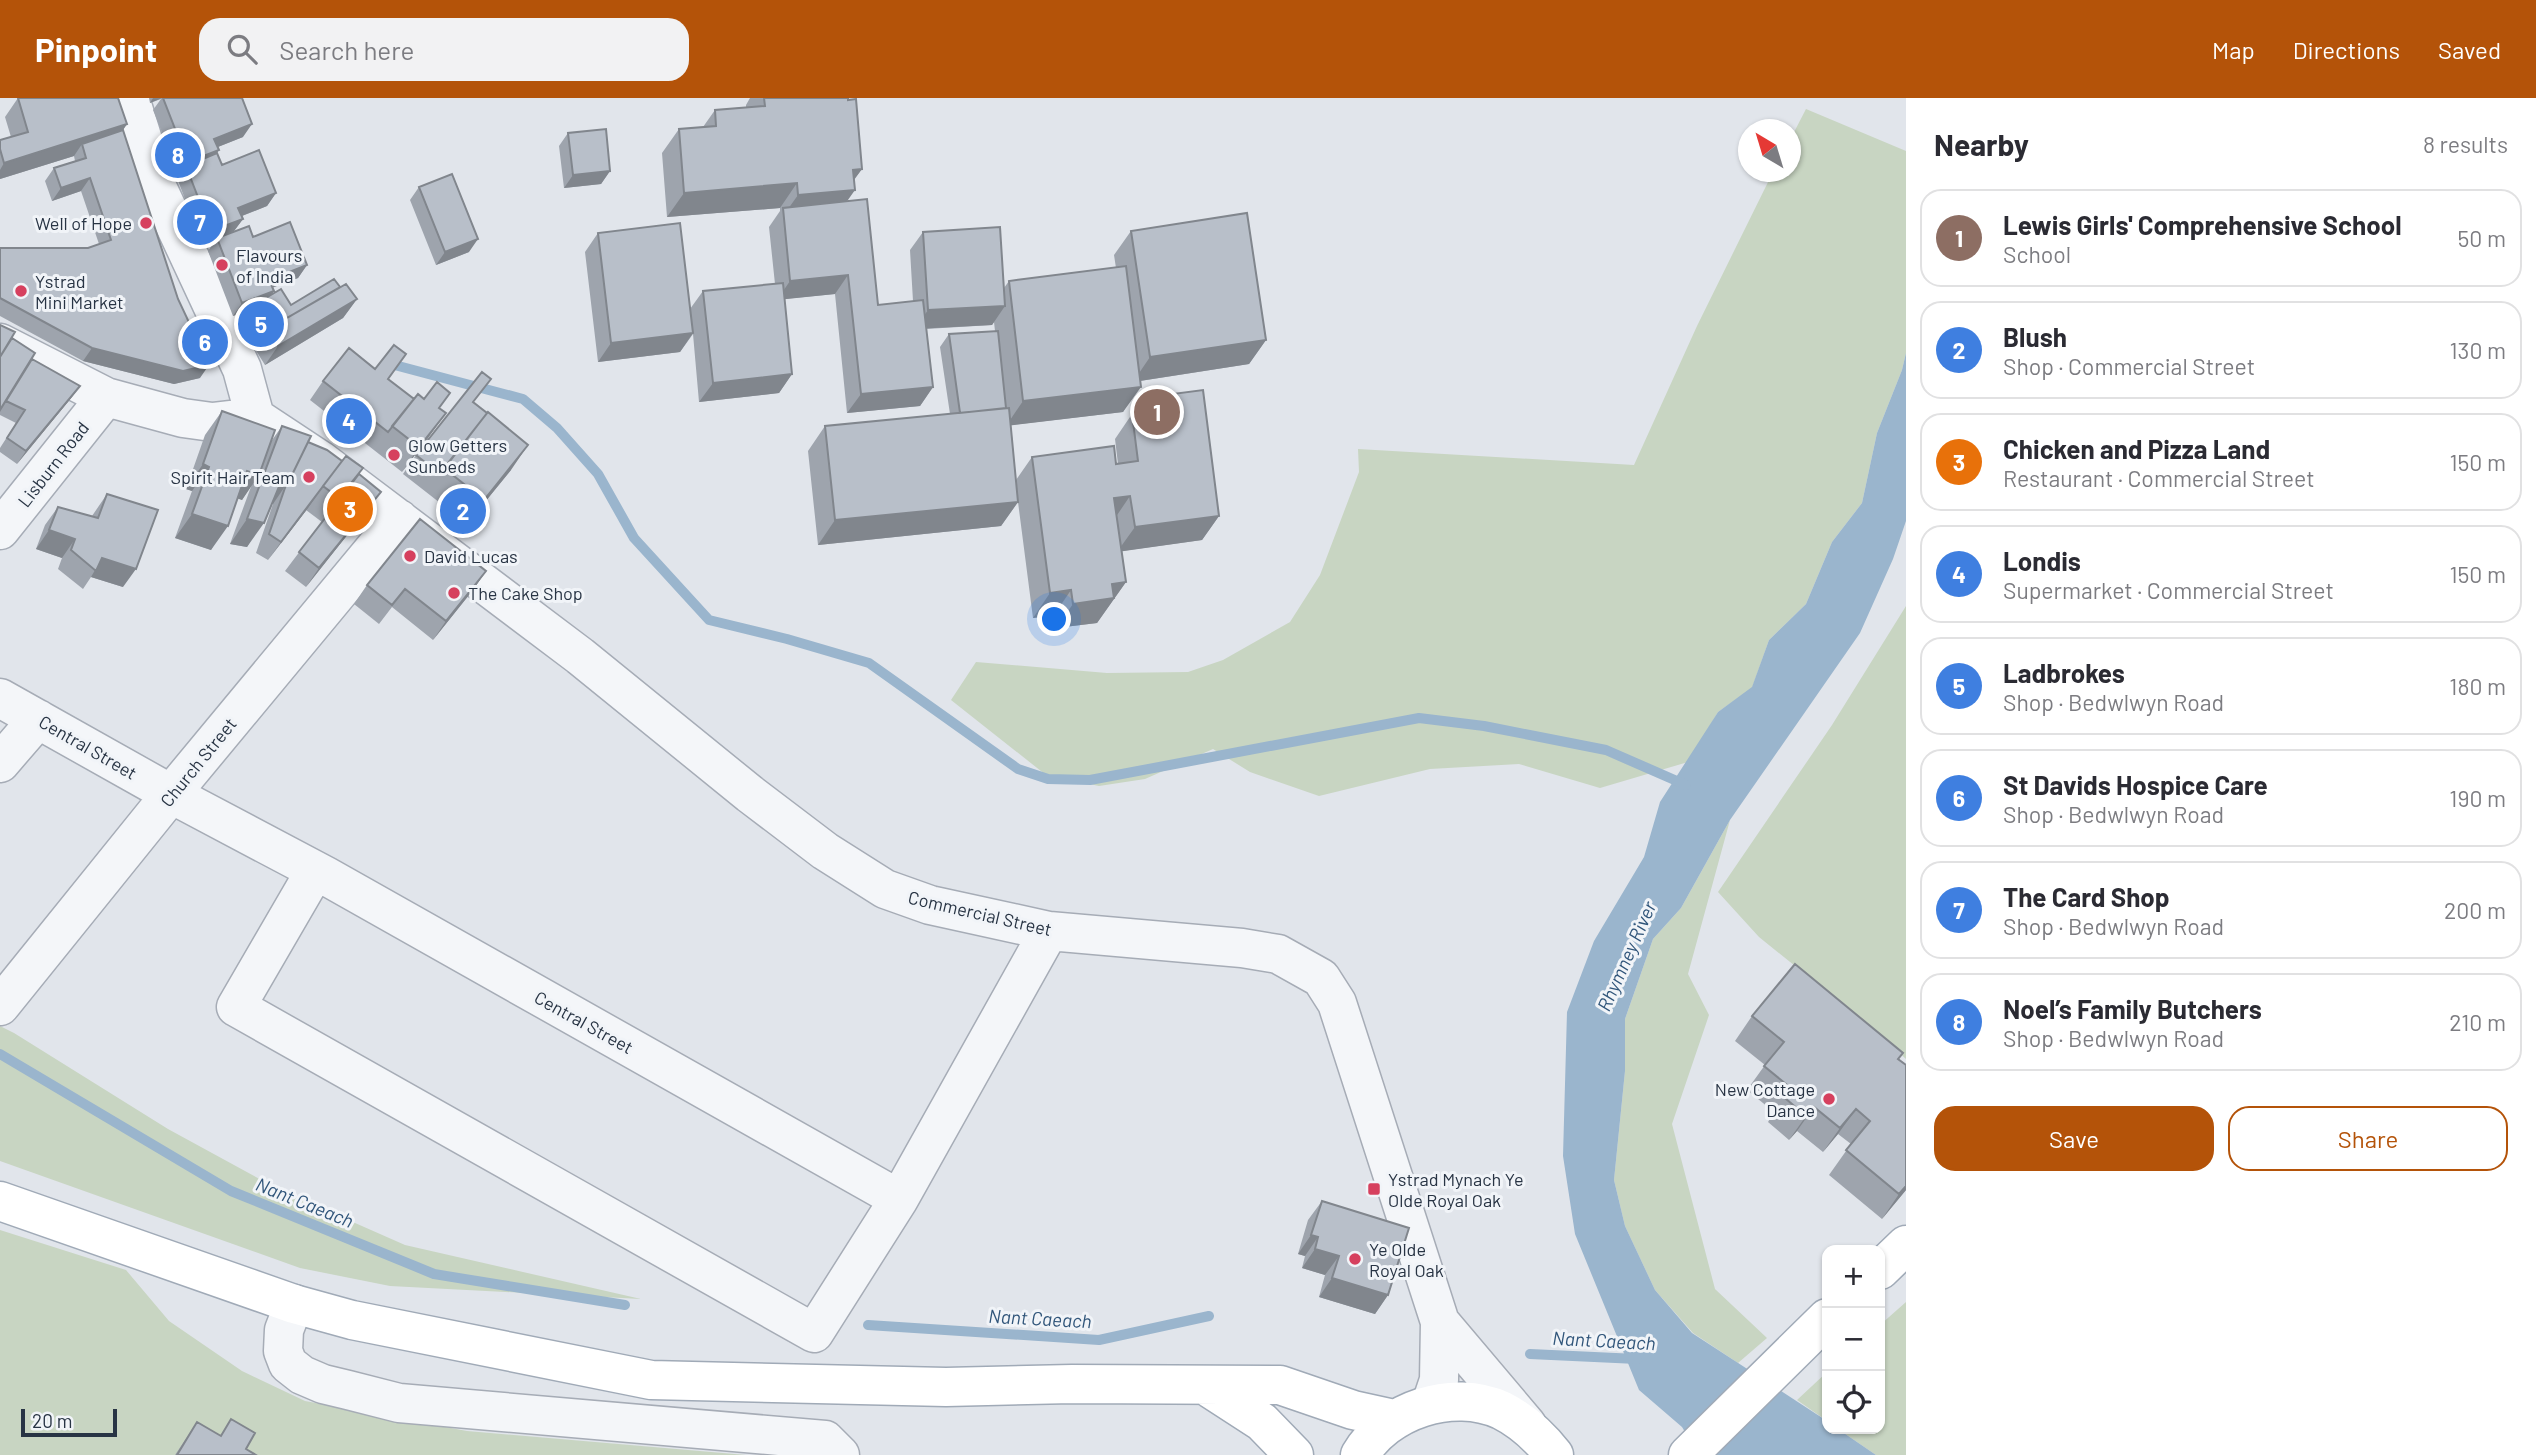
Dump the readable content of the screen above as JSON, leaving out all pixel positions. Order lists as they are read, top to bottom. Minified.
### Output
{"streets":{"street":["Lisburn Road","Central Street","Church Street","Commercial Street"]},"crossings":[["Central Street","Church Street"],["Church Street","Commercial Street"]],"water":["Rhymney River","Nant Caeach"],"places":{"other":["Well of Hope","Flavours of India","Ystrad Mini Market","Glow Getters Sunbeds","Spirit Hair Team","David Lucas","The Cake Shop","New Cottage Dance","Ye Olde Royal Oak"],"transit":["Ystrad Mynach Ye Olde Royal Oak"]},"scale_bar":"20 m","north":"top left","page":{"header":"Pinpoint","search":"Search here","nav":["Map","Directions","Saved"],"heading":["Nearby","8 results"],"pins":["8","7","5","6","1","4","3","2"],"list":[{"mark":"1","name":"Lewis Girls' Comprehensive School","note":"School","value":"50 m"},{"mark":"2","name":"Blush","note":"Shop · Commercial Street","value":"130 m"},{"mark":"3","name":"Chicken and Pizza Land","note":"Restaurant · Commercial Street","value":"150 m"},{"mark":"4","name":"Londis","note":"Supermarket · Commercial Street","value":"150 m"},{"mark":"5","name":"Ladbrokes","note":"Shop · Bedwlwyn Road","value":"180 m"},{"mark":"6","name":"St Davids Hospice Care","note":"Shop · Bedwlwyn Road","value":"190 m"},{"mark":"7","name":"The Card Shop","note":"Shop · Bedwlwyn Road","value":"200 m"},{"mark":"8","name":"Noel’s Family Butchers","note":"Shop · Bedwlwyn Road","value":"210 m"}],"buttons":["Save","Share"],"map_buttons":["+","−"],"scale":"20 m"}}
